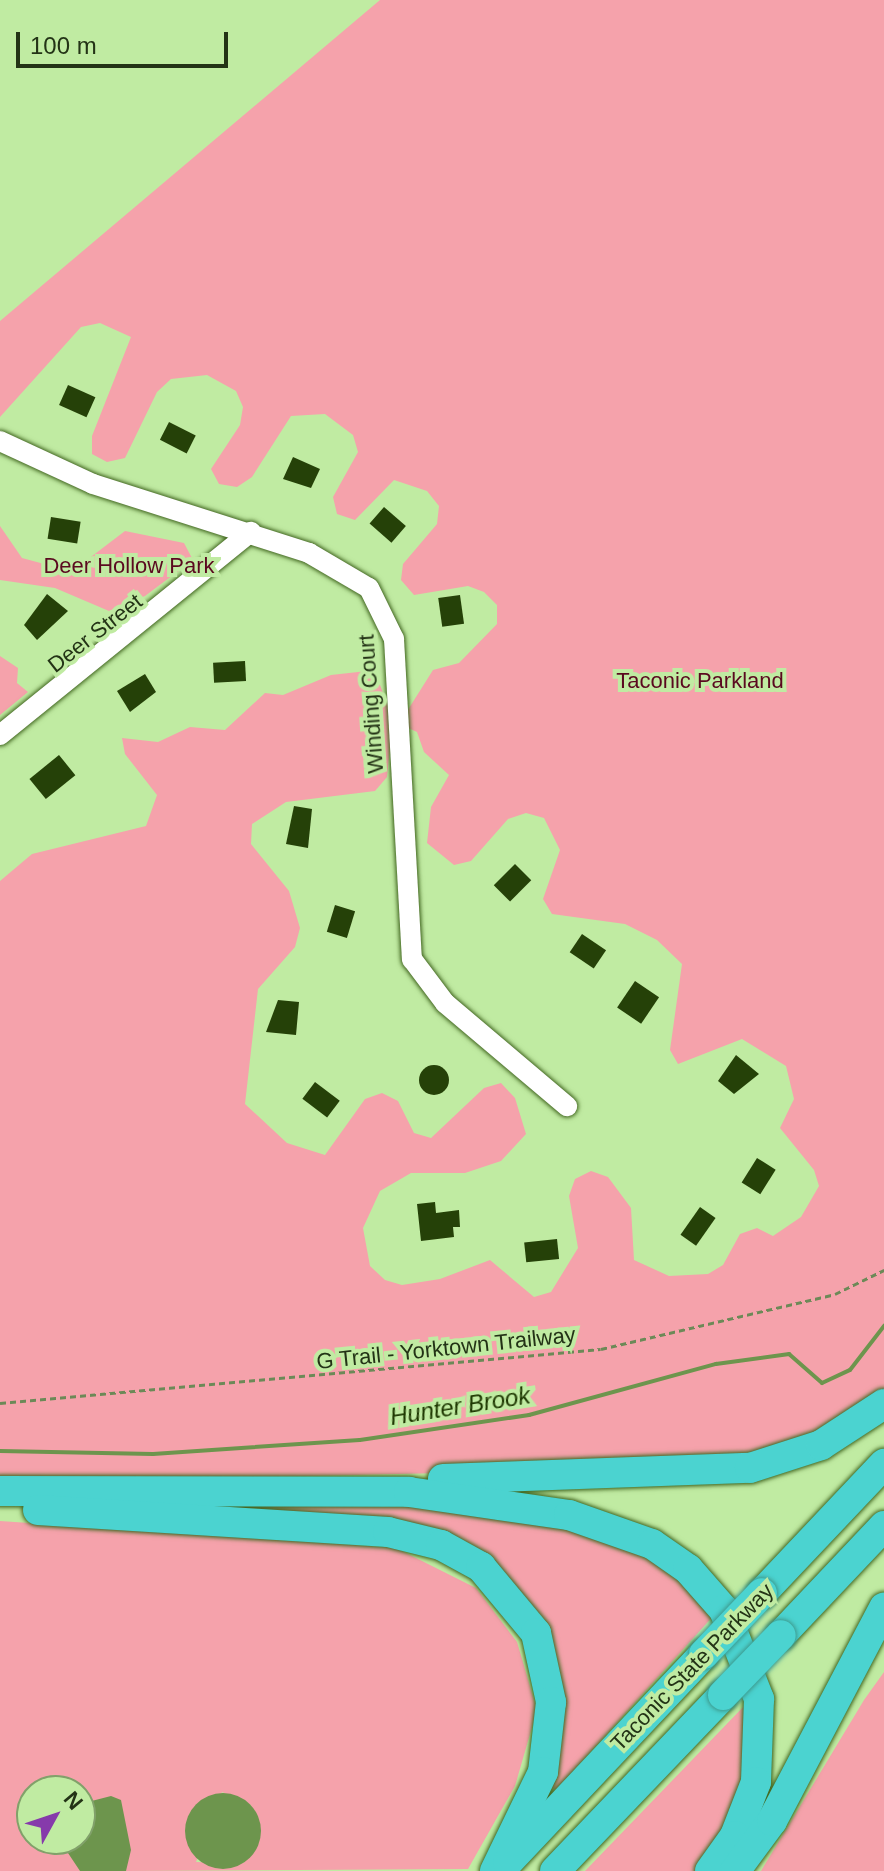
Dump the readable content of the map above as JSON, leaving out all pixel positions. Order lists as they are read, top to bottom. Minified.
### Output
{"streets":{"highway":["Taconic State Parkway"],"street":["Deer Street","Winding Court"],"path":["G Trail - Yorktown Trailway"]},"crossings":[["Deer Street","Winding Court"]],"water":["Hunter Brook"],"parks":["Deer Hollow Park","Taconic Parkland"],"scale_bar":"100 m","north":"top right"}
